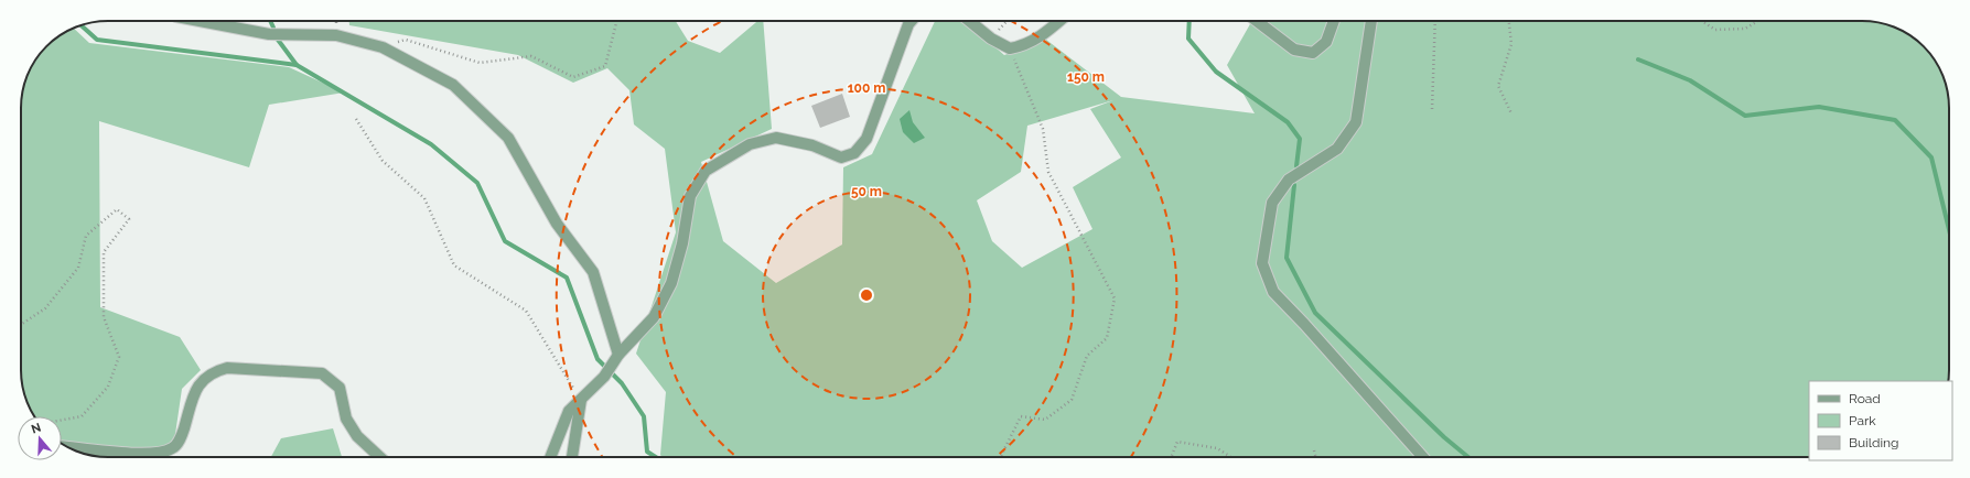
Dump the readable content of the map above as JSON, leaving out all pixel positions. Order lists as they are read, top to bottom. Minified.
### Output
{"legend":["Road","Park","Building"],"north":"top","rings":["150 m","100 m","50 m"]}
